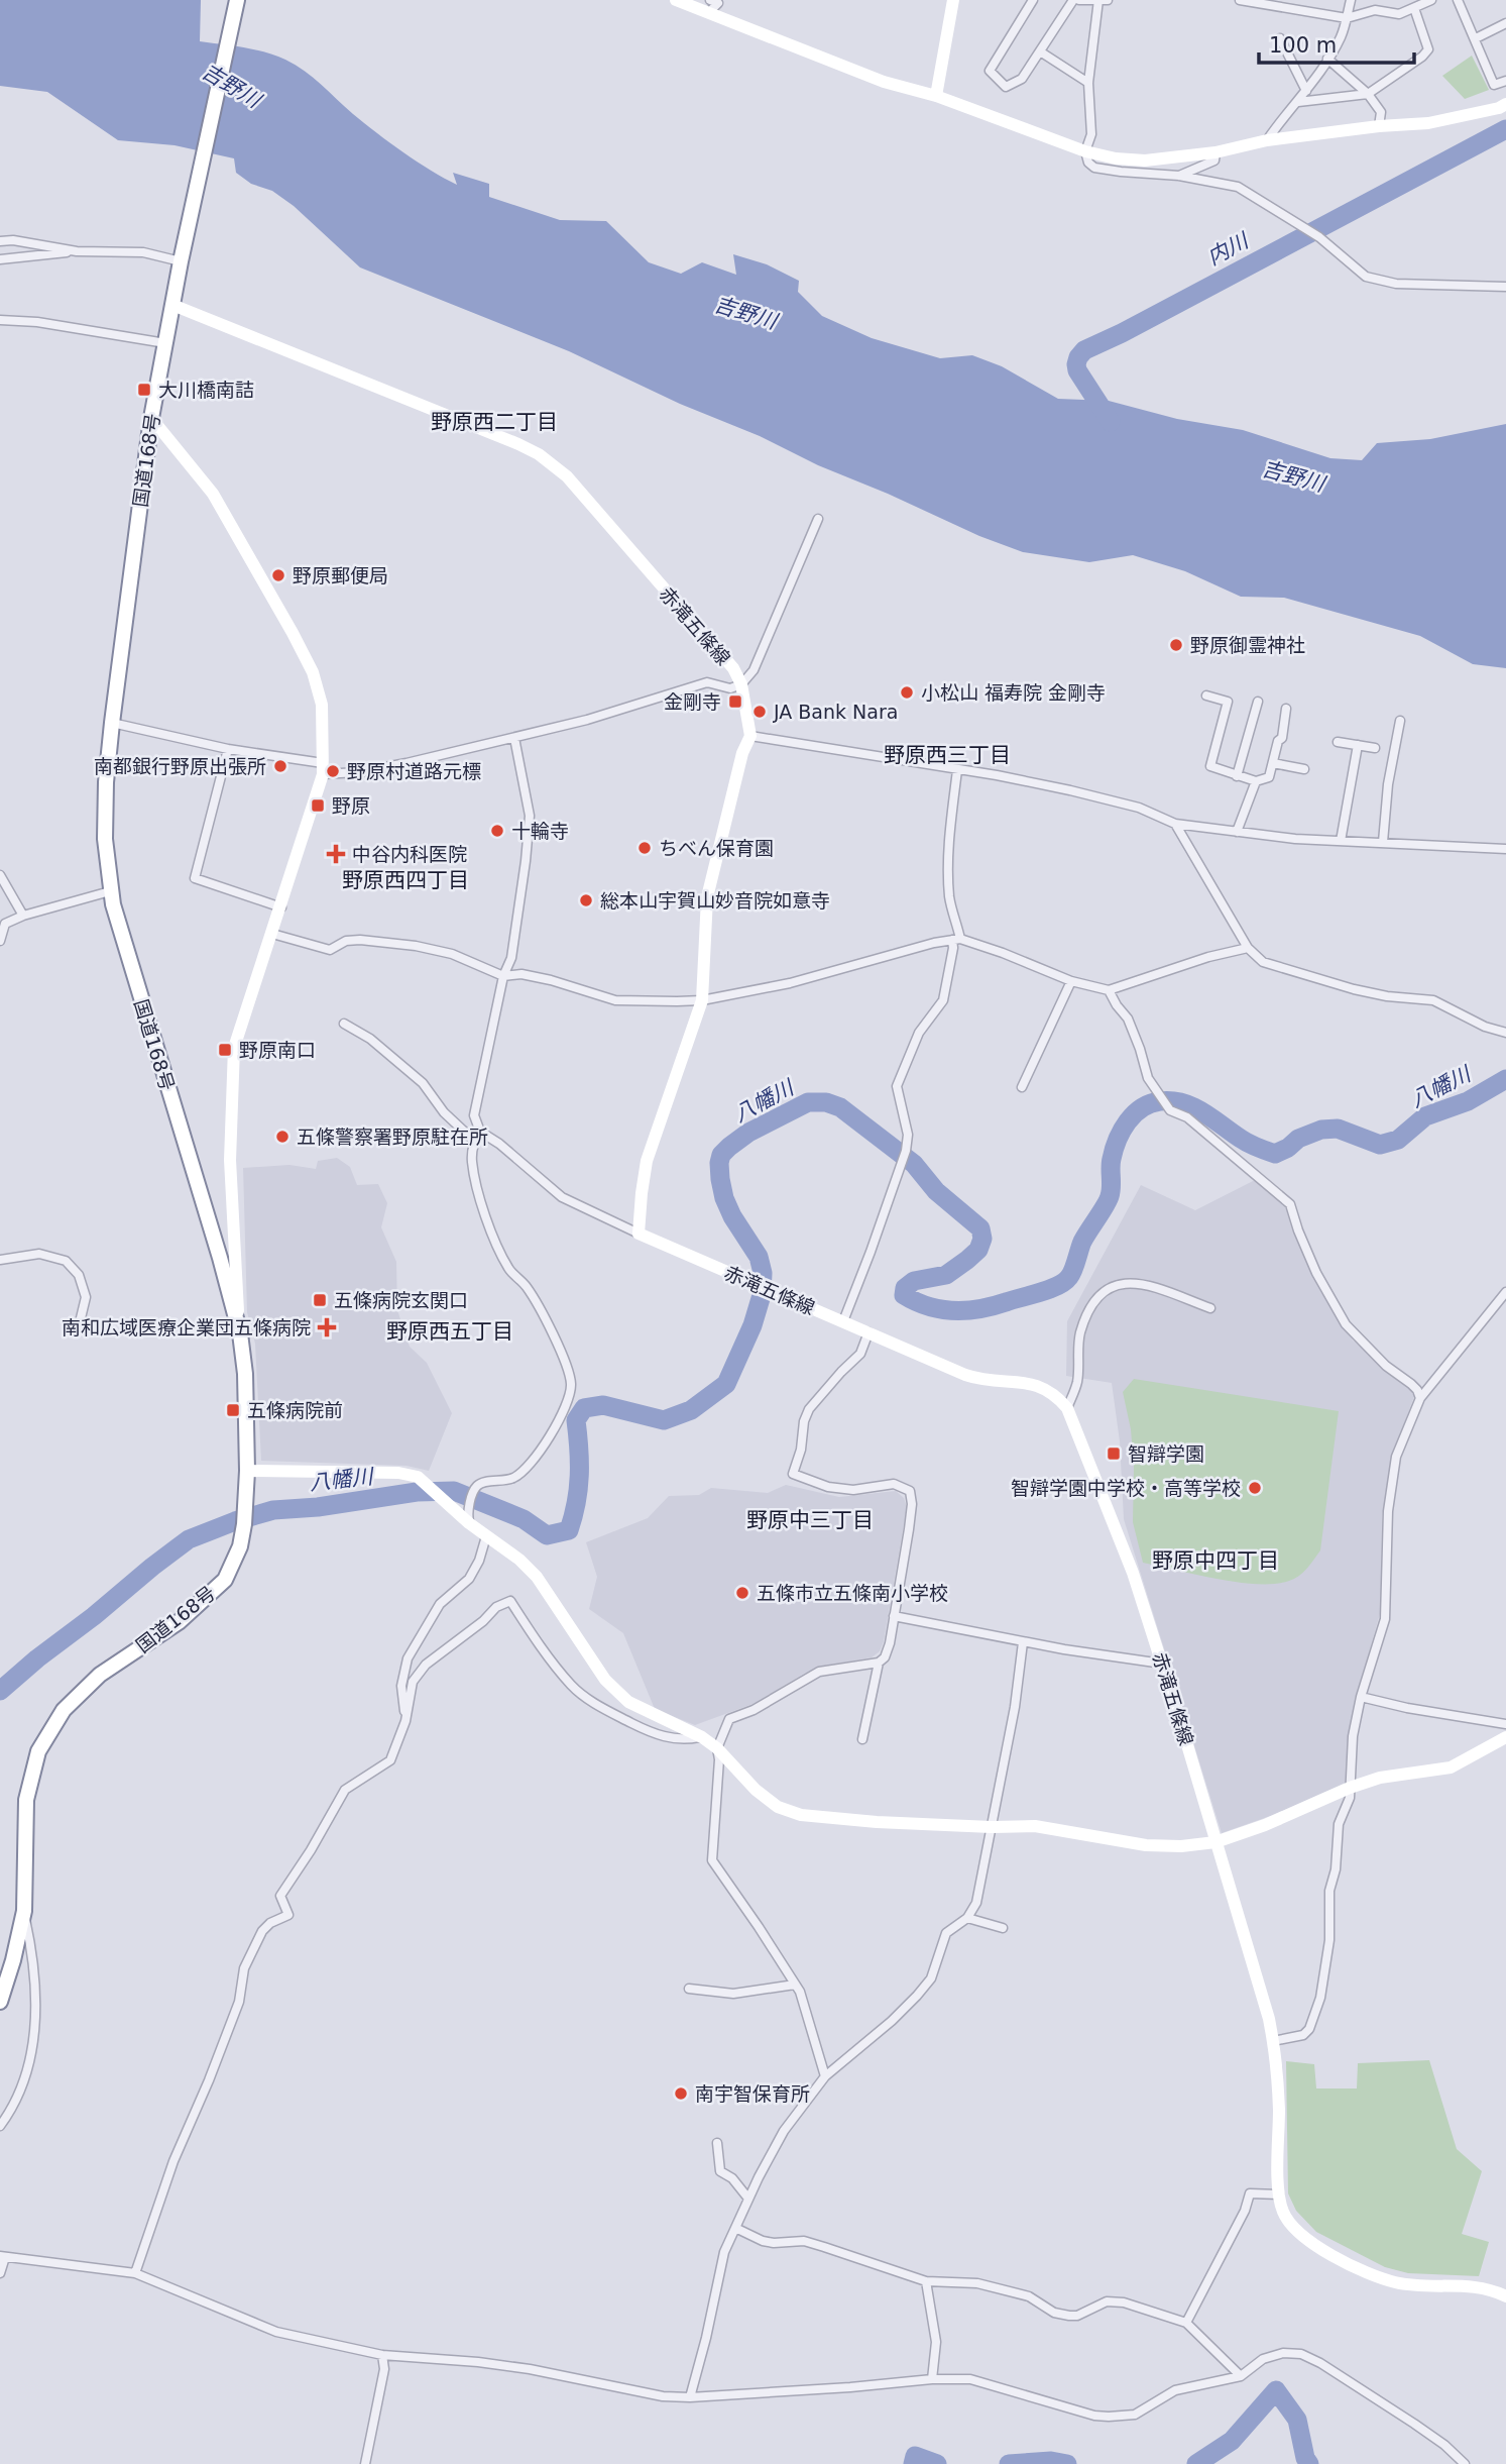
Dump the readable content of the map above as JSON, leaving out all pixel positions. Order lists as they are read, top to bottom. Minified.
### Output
{"streets":{"highway":["国道168号"],"street":["赤滝五條線"]},"crossings":[["国道168号","赤滝五條線"]],"districts":["野原西二丁目","野原西三丁目","野原西四丁目","野原西五丁目","野原中三丁目","野原中四丁目"],"water":["吉野川","内川","八幡川"],"places":{"transit":["大川橋南詰","金剛寺","野原","野原南口","五條病院玄関口","五條病院前","智辯学園"],"other":["野原郵便局","野原御霊神社","小松山 福寿院 金剛寺","JA Bank Nara","南都銀行野原出張所","野原村道路元標","十輪寺","ちべん保育園","総本山宇賀山妙音院如意寺","五條警察署野原駐在所","智辯学園中学校・高等学校","五條市立五條南小学校","南宇智保育所"],"health":["中谷内科医院","南和広域医療企業団五條病院"]},"scale_bar":"100 m"}
